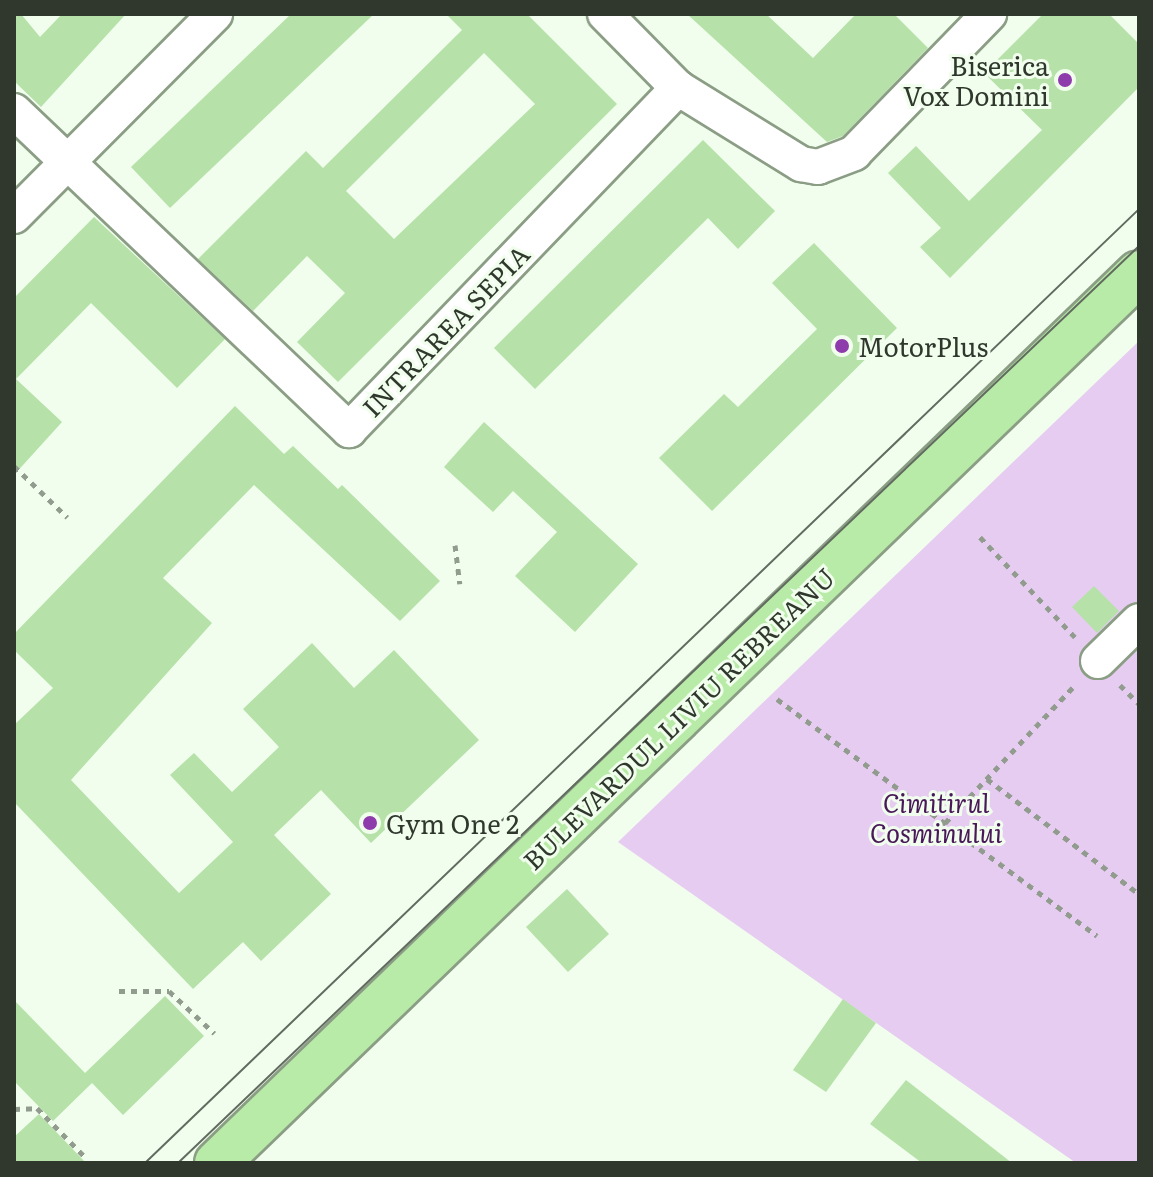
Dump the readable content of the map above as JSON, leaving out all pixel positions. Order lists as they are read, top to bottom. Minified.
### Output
{"streets":{"main road":["BULEVARDUL LIVIU REBREANU"],"street":["INTRAREA SEPIA"]},"parks":["Cimitirul Cosminului"],"places":["Biserica Vox Domini","MotorPlus","Gym One 2"]}
